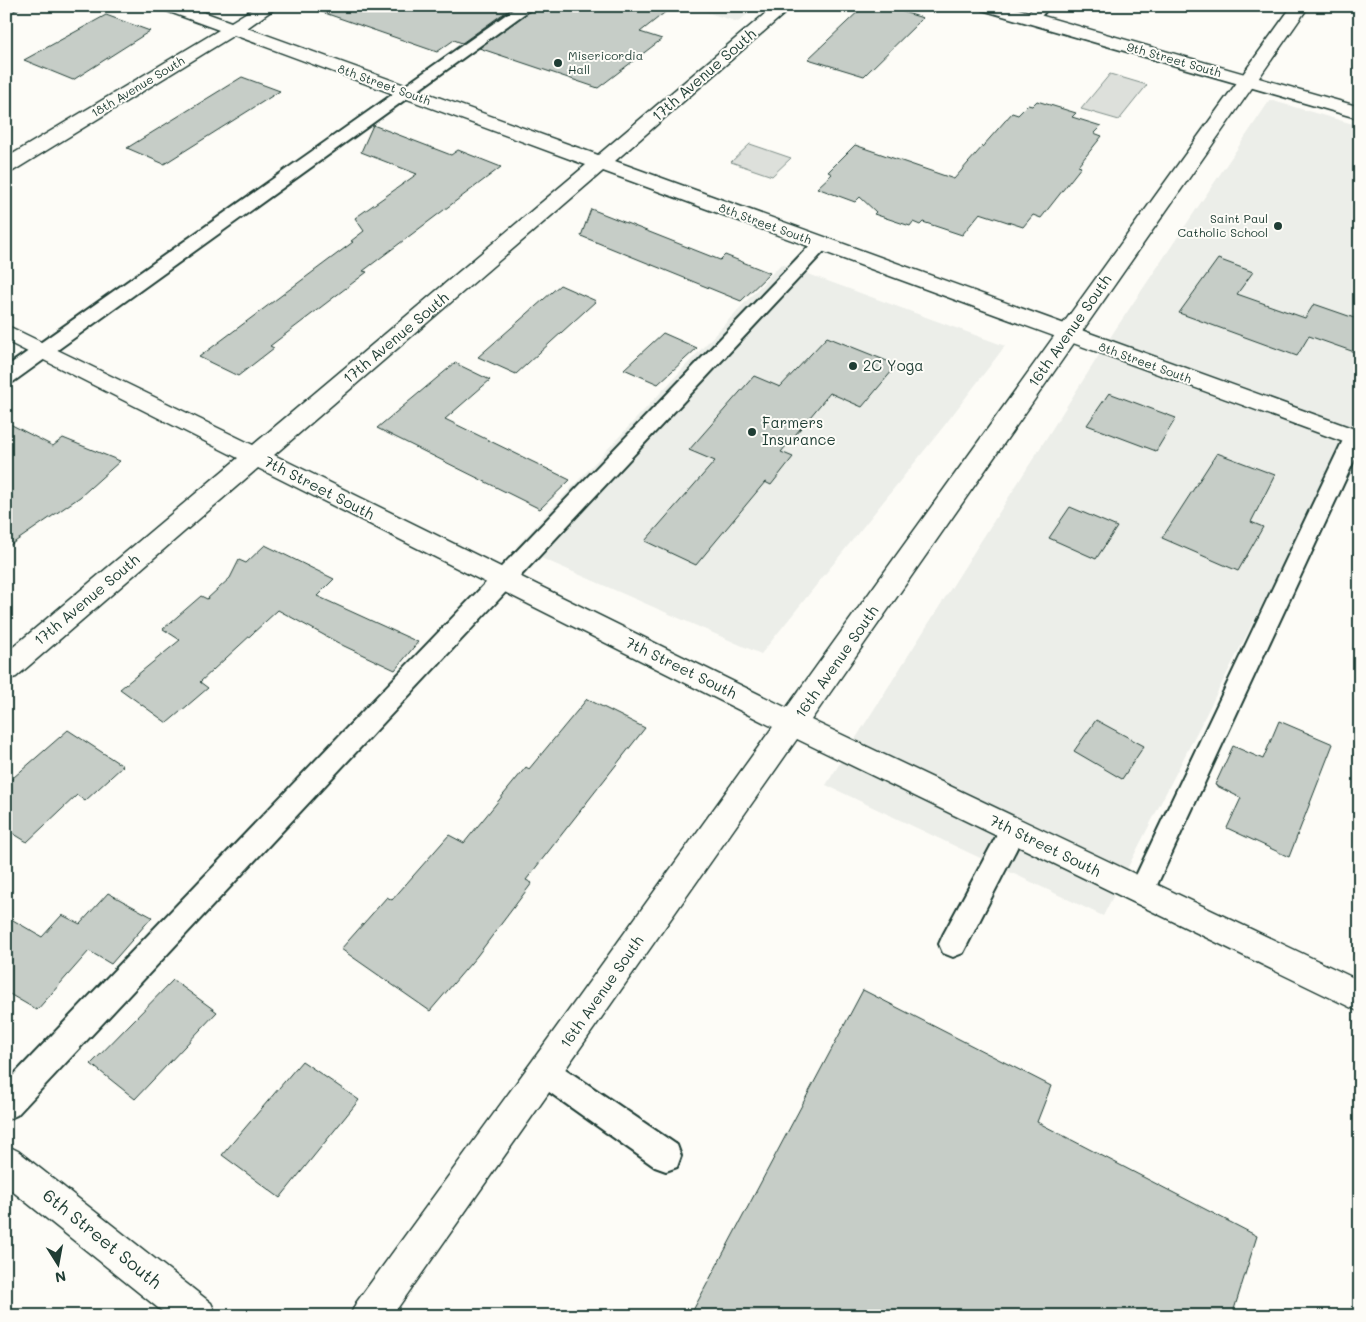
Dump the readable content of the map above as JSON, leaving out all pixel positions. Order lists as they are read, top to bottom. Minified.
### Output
{"streets":{"street":["9th Street South","17th Avenue South","8th Street South","18th Avenue South","16th Avenue South","7th Street South","6th Street South"]},"crossings":[["9th Street South","16th Avenue South"],["17th Avenue South","8th Street South"],["17th Avenue South","7th Street South"],["8th Street South","18th Avenue South"],["8th Street South","16th Avenue South"],["16th Avenue South","7th Street South"]],"places":["Misericordia Hall","Saint Paul Catholic School","2C Yoga","Farmers Insurance"],"north":"bottom"}
